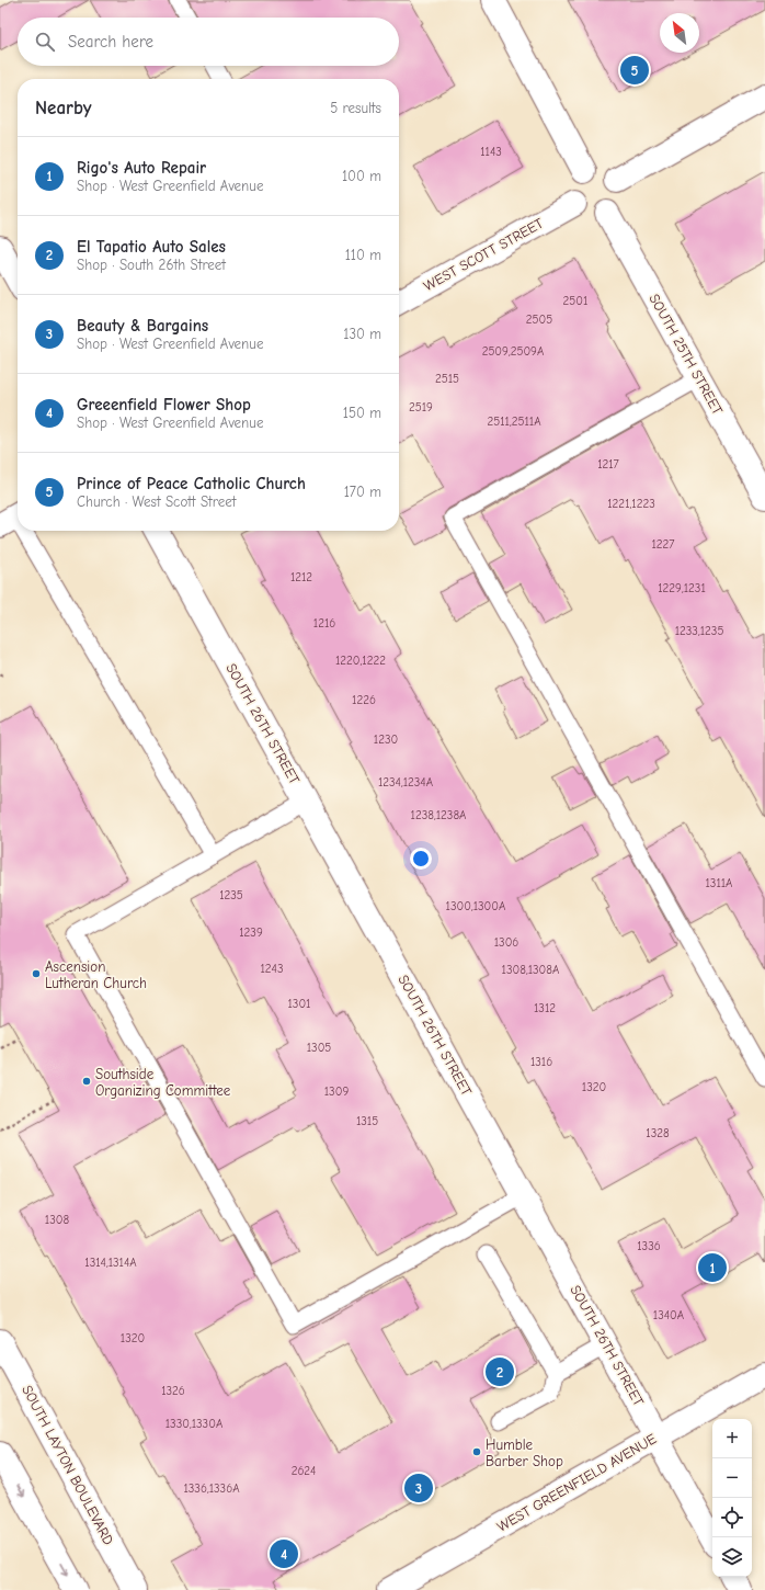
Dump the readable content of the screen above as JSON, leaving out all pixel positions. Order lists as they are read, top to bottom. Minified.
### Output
{"streets":{"street":["WEST SCOTT STREET","SOUTH 25TH STREET","SOUTH 26TH STREET","SOUTH LAYTON BOULEVARD","WEST GREENFIELD AVENUE"]},"crossings":[["WEST SCOTT STREET","SOUTH 25TH STREET"],["SOUTH 26TH STREET","WEST GREENFIELD AVENUE"]],"places":["Ascension Lutheran Church","Southside Organizing Committee","Humble Barber Shop"],"house_numbers":["1143","2501","2505","2509,2509A","2515","2519","2511,2511A","1217","1221,1223","1227","1212","1229,1231","1216","1233,1235","1220,1222","1226","1230","1234,1234A","1238,1238A","1311A","1235","1300,1300A","1239","1306","1243","1308,1308A","1301","1312","1305","1316","1320","1309","1315","1328","1308","1336","1314,1314A","1340A","1320","1326","1330,1330A","2624","1336,1336A"],"north":"top left","page":{"search":"Search here","pins":["5","1","2","3","4"],"heading":["Nearby","5 results"],"list":[{"mark":"1","name":"Rigo's Auto Repair","note":"Shop · West Greenfield Avenue","value":"100 m"},{"mark":"2","name":"El Tapatio Auto Sales","note":"Shop · South 26th Street","value":"110 m"},{"mark":"3","name":"Beauty & Bargains","note":"Shop · West Greenfield Avenue","value":"130 m"},{"mark":"4","name":"Greeenfield Flower Shop","note":"Shop · West Greenfield Avenue","value":"150 m"},{"mark":"5","name":"Prince of Peace Catholic Church","note":"Church · West Scott Street","value":"170 m"}],"map_buttons":["+","−"]}}
